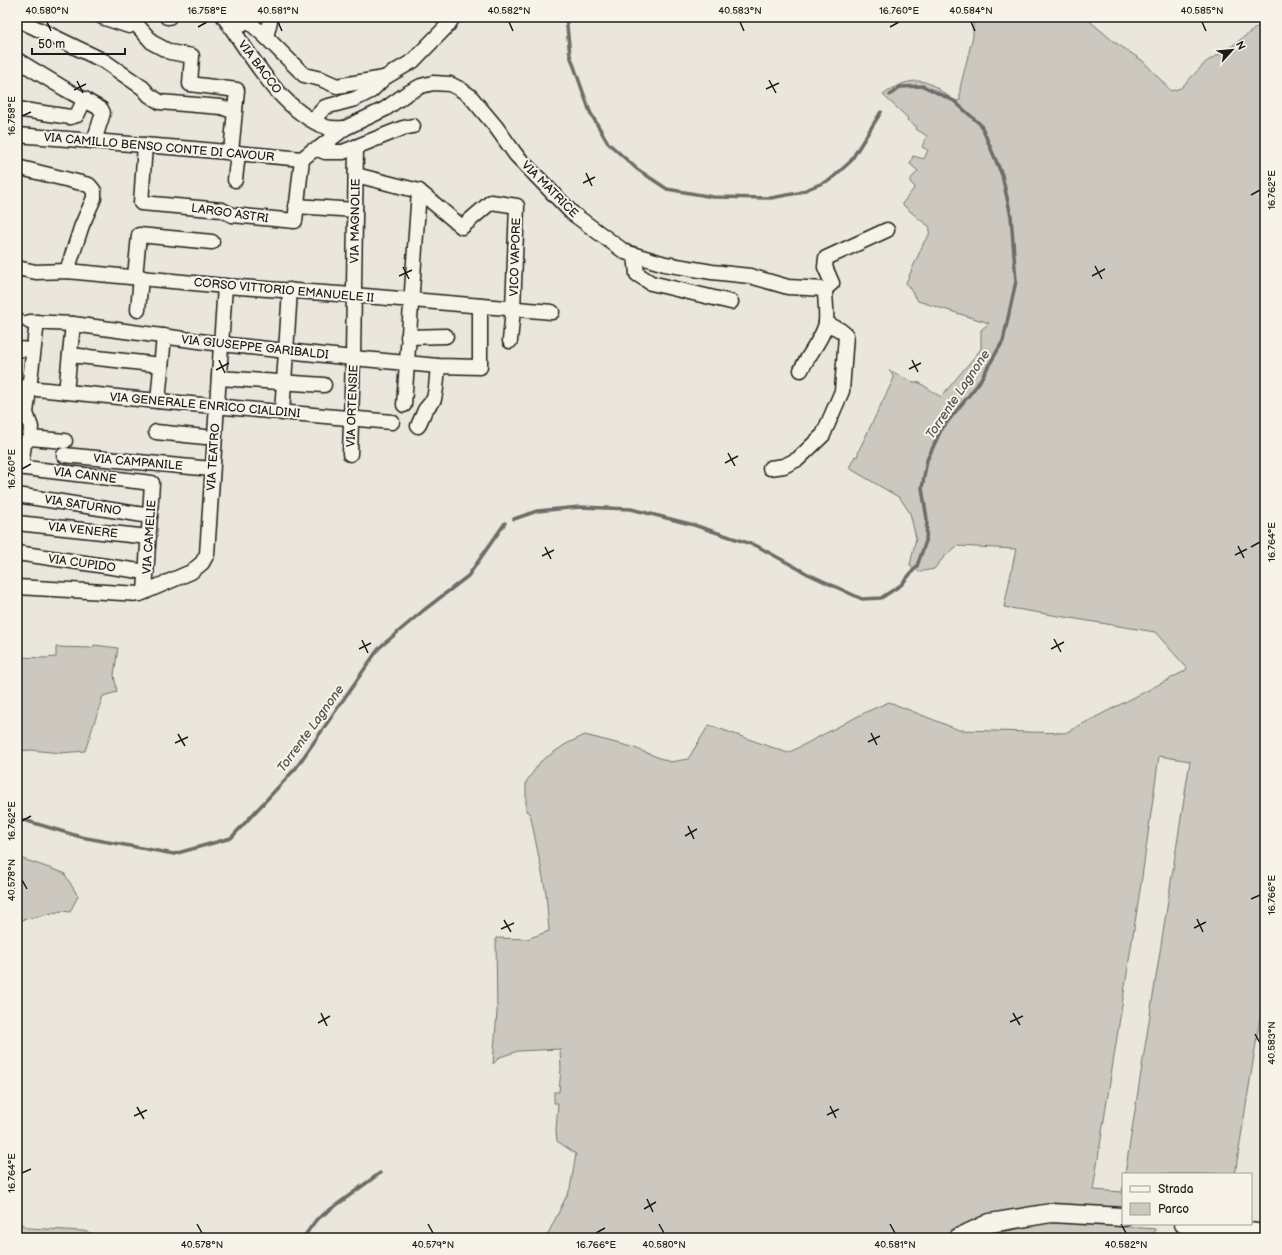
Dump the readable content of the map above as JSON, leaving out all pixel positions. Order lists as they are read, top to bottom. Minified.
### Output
{"streets":{"street":["VIA BACCO","VIA CAMILLO BENSO CONTE DI CAVOUR","VIA MATRICE","LARGO ASTRI","VIA MAGNOLIE","VICO VAPORE","CORSO VITTORIO EMANUELE II","VIA GIUSEPPE GARIBALDI","VIA GENERALE ENRICO CIALDINI","VIA ORTENSIE","VIA TEATRO","VIA CAMPANILE","VIA CANNE","VIA SATURNO","VIA VENERE","VIA CAMELIE","VIA CUPIDO"]},"crossings":[["VIA BACCO","VIA MATRICE"],["VIA CAMILLO BENSO CONTE DI CAVOUR","VIA MATRICE"],["VIA CAMILLO BENSO CONTE DI CAVOUR","LARGO ASTRI"],["VIA CAMILLO BENSO CONTE DI CAVOUR","VIA MAGNOLIE"],["VIA MAGNOLIE","CORSO VITTORIO EMANUELE II"],["VIA MAGNOLIE","VIA GIUSEPPE GARIBALDI"],["VIA MAGNOLIE","VIA ORTENSIE"],["VICO VAPORE","CORSO VITTORIO EMANUELE II"],["CORSO VITTORIO EMANUELE II","VIA GIUSEPPE GARIBALDI"],["CORSO VITTORIO EMANUELE II","VIA TEATRO"],["VIA GIUSEPPE GARIBALDI","VIA ORTENSIE"],["VIA GIUSEPPE GARIBALDI","VIA TEATRO"],["VIA GENERALE ENRICO CIALDINI","VIA ORTENSIE"],["VIA GENERALE ENRICO CIALDINI","VIA TEATRO"],["VIA TEATRO","VIA CAMPANILE"],["VIA TEATRO","VIA CAMELIE"],["VIA CANNE","VIA CAMELIE"],["VIA SATURNO","VIA CAMELIE"],["VIA VENERE","VIA CAMELIE"],["VIA CAMELIE","VIA CUPIDO"]],"water":["Torrente Lagnone"],"legend":["Strada","Parco"],"scale_bar":"50 m","north":"top right","coordinates":["40.580°N","16.758°E","40.581°N","40.582°N","40.583°N","16.760°E","40.584°N","40.585°N","16.762°E","16.764°E","40.578°N","16.766°E","40.579°N"]}
